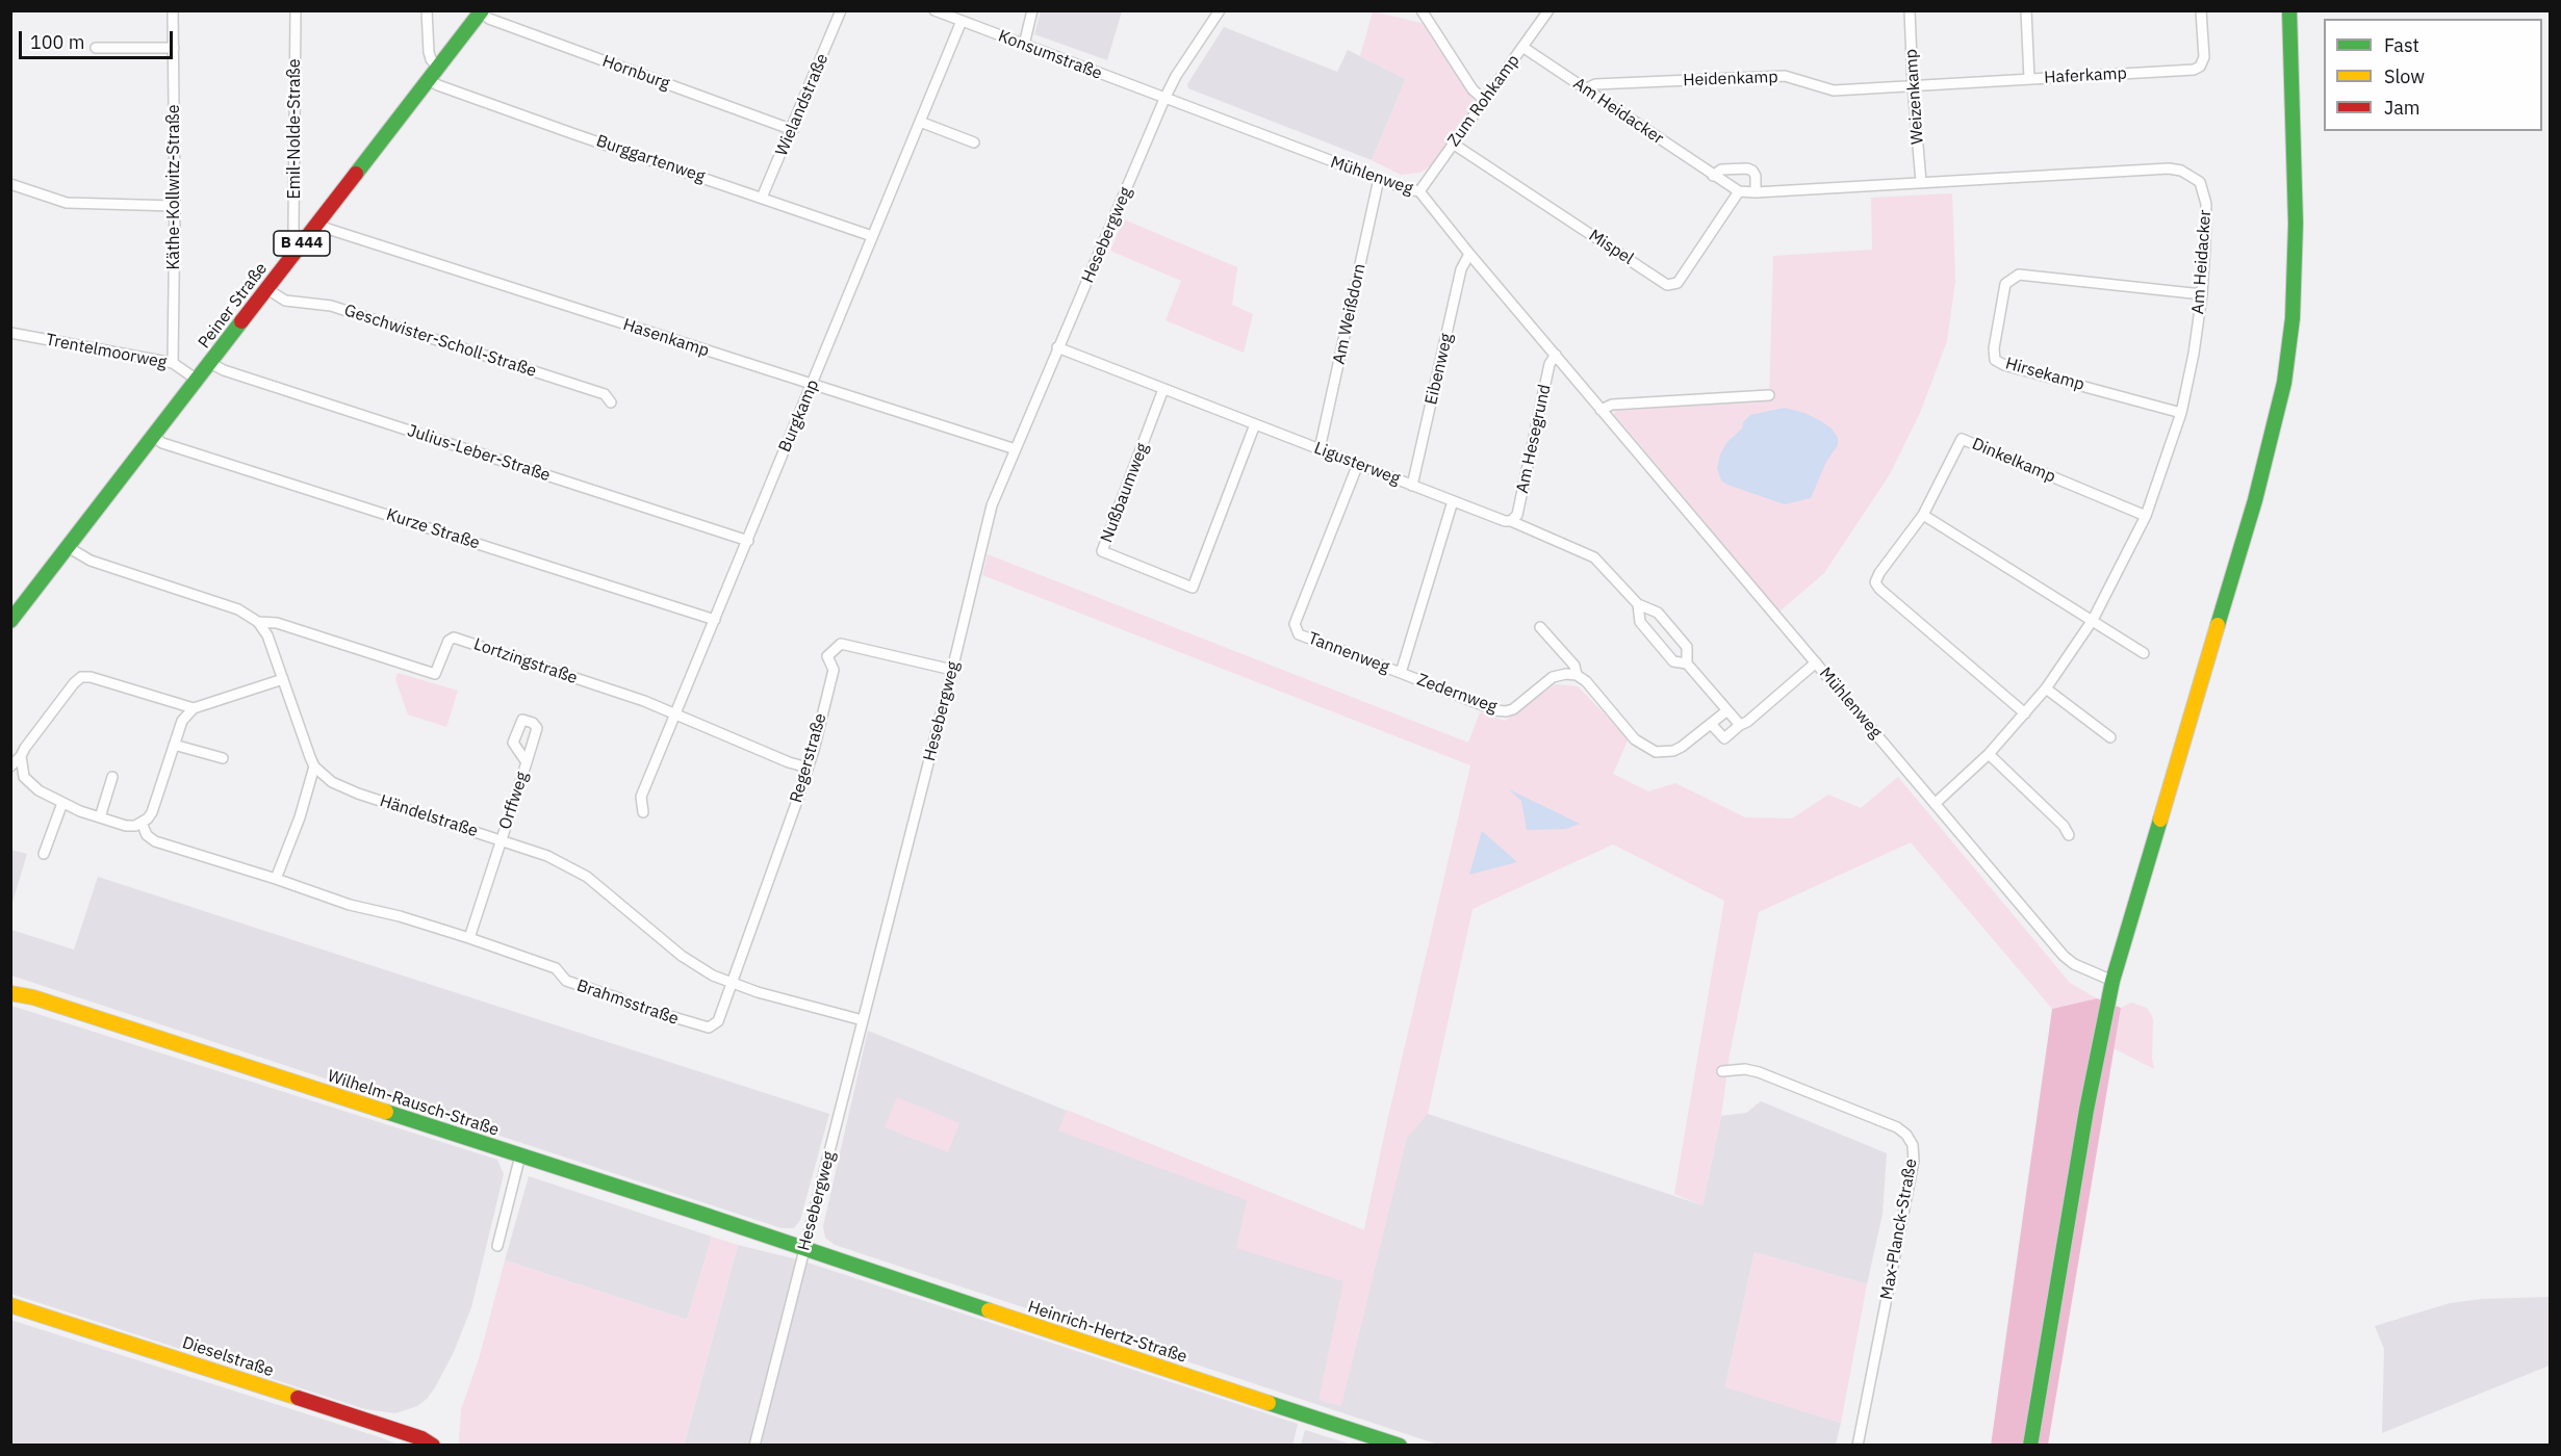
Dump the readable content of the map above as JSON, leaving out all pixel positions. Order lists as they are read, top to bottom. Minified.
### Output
{"streets":{"main road":["B 444","Peiner Straße","Wilhelm-Rausch-Straße","Heinrich-Hertz-Straße","Dieselstraße"],"street":["Konsumstraße","Hornburg","Haferkamp","Heidenkamp","Weizenkamp","Zum Rohkamp","Wielandstraße","Am Heidacker","Emil-Nolde-Straße","Burggartenweg","Mühlenweg","Käthe-Kollwitz-Straße","Hesebergweg","Mispel","Am Weißdorn","Hasenkamp","Geschwister-Scholl-Straße","Trentelmoorweg","Eibenweg","Hirsekamp","Burgkamp","Am Hesegrund","Julius-Leber-Straße","Dinkelkamp","Ligusterweg","Nußbaumweg","Kurze Straße","Tannenweg","Lortzingstraße","Zedernweg","Regerstraße","Orffweg","Händelstraße","Brahmsstraße","Max-Planck-Straße"]},"crossings":[["Konsumstraße","Mühlenweg"],["Konsumstraße","Hesebergweg"],["Konsumstraße","Burgkamp"],["Hornburg","Wielandstraße"],["Hornburg","Peiner Straße"],["Haferkamp","Heidenkamp"],["Haferkamp","Weizenkamp"],["Heidenkamp","Weizenkamp"],["Heidenkamp","Am Heidacker"],["Weizenkamp","Am Heidacker"],["Zum Rohkamp","Am Heidacker"],["Zum Rohkamp","Mühlenweg"],["Zum Rohkamp","Mispel"],["Wielandstraße","Burggartenweg"],["Am Heidacker","Mühlenweg"],["Am Heidacker","Mispel"],["Am Heidacker","Hirsekamp"],["Am Heidacker","Dinkelkamp"],["Emil-Nolde-Straße","Peiner Straße"],["Burggartenweg","Peiner Straße"],["Burggartenweg","Burgkamp"],["Mühlenweg","Hesebergweg"],["Mühlenweg","Am Weißdorn"],["Mühlenweg","Eibenweg"],["Mühlenweg","Am Hesegrund"],["Käthe-Kollwitz-Straße","Trentelmoorweg"],["Hesebergweg","Hasenkamp"],["Hesebergweg","Ligusterweg"],["Hesebergweg","Regerstraße"],["Hesebergweg","Händelstraße"],["Hesebergweg","Wilhelm-Rausch-Straße"],["Hesebergweg","Heinrich-Hertz-Straße"],["Peiner Straße","Hasenkamp"],["Peiner Straße","Geschwister-Scholl-Straße"],["Peiner Straße","Trentelmoorweg"],["Peiner Straße","Julius-Leber-Straße"],["Peiner Straße","Kurze Straße"],["Am Weißdorn","Ligusterweg"],["Hasenkamp","Burgkamp"],["Eibenweg","Ligusterweg"],["Burgkamp","Julius-Leber-Straße"],["Burgkamp","Kurze Straße"],["Burgkamp","Lortzingstraße"],["Am Hesegrund","Ligusterweg"],["Ligusterweg","Nußbaumweg"],["Ligusterweg","Tannenweg"],["Tannenweg","Zedernweg"],["Lortzingstraße","Regerstraße"],["Regerstraße","Händelstraße"],["Regerstraße","Brahmsstraße"],["Orffweg","Händelstraße"],["Händelstraße","Brahmsstraße"],["Wilhelm-Rausch-Straße","Heinrich-Hertz-Straße"]],"legend":["Fast","Slow","Jam"],"scale_bar":"100 m"}
